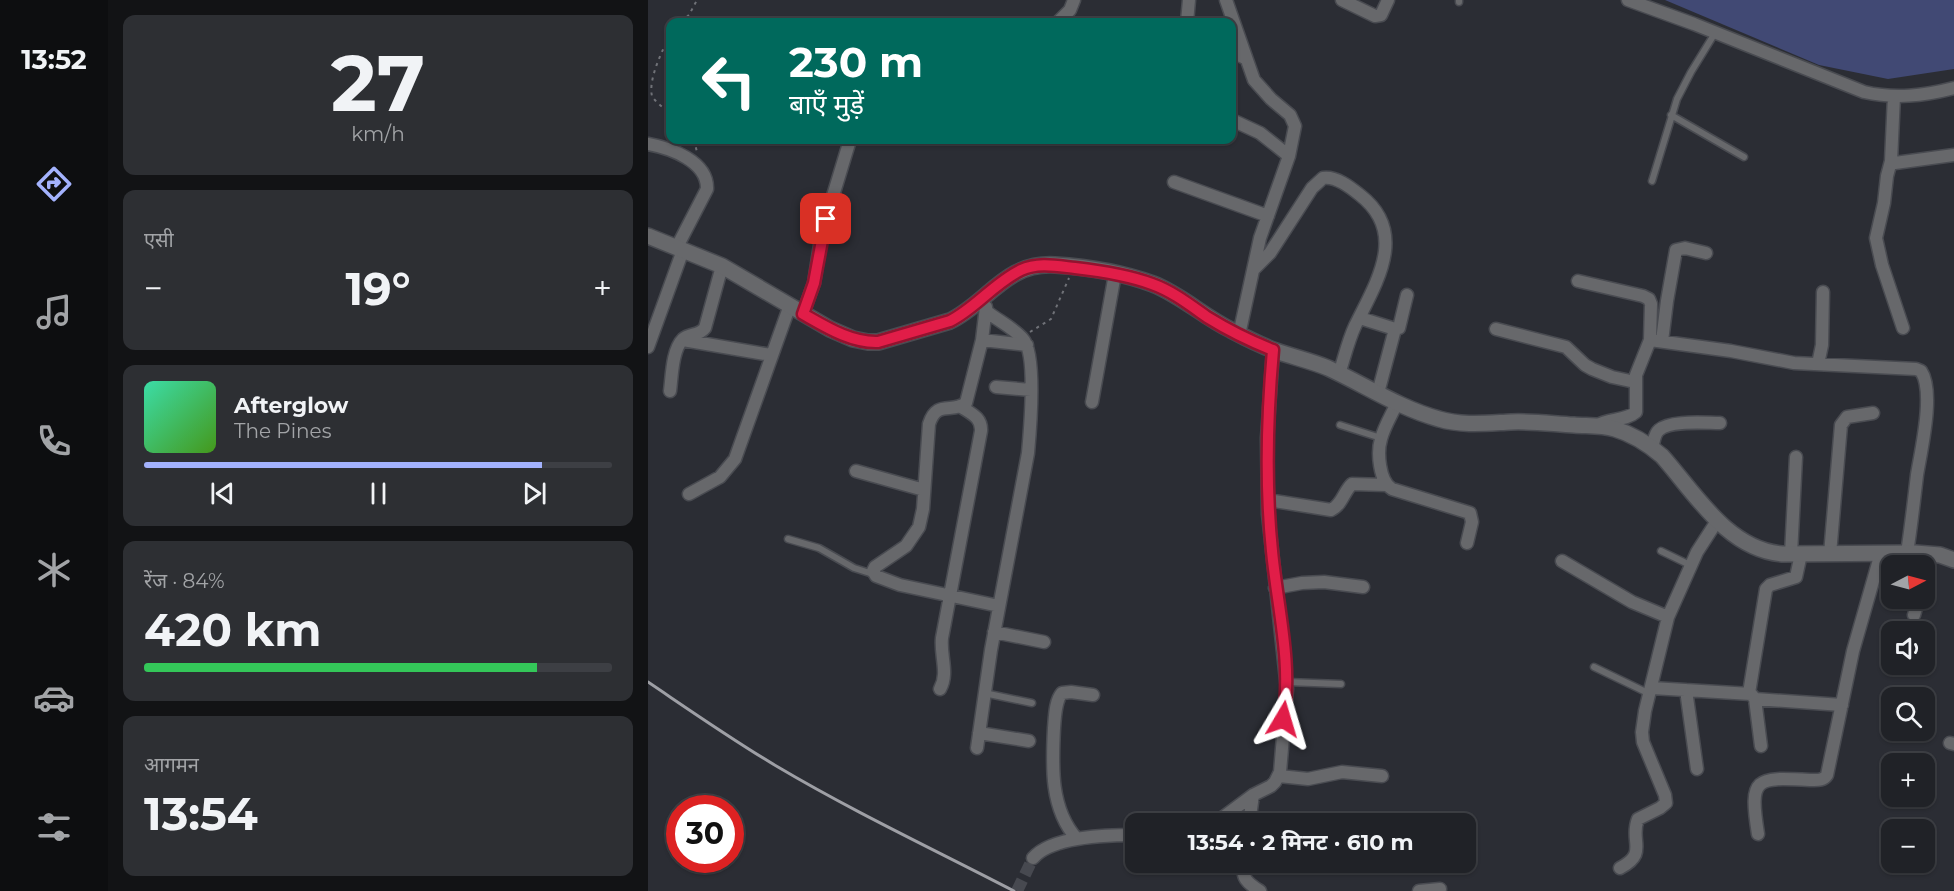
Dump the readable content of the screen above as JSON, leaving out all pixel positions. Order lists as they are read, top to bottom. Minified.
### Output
{"north":"right","page":{"tabs":"13:52","tile":[["27","km/h"],"एसी",["रेंज · 84%","420 km"],["आगमन","13:54"]],"turn":["230 m","बाएँ मुड़ें"],"heat":["−","19°","+"],"song":["Afterglow","The Pines"],"map_buttons":["+","−"],"limit":"30","trip":"13:54 · 2 मिनट · 610 m"}}
